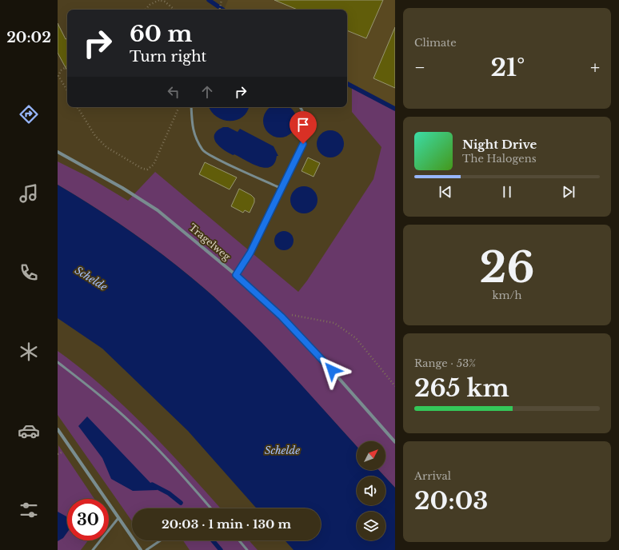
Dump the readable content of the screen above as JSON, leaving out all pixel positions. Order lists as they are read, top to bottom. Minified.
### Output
{"streets":{"street":["Tragelweg"]},"water":["Schelde"],"north":"top right","page":{"tabs":"20:02","tile":["Climate",["26","km/h"],["Range · 53%","265 km"],["Arrival","20:03"]],"turn":["60 m","Turn right"],"heat":["−","21°","+"],"song":["Night Drive","The Halogens"],"limit":"30","trip":"20:03 · 1 min · 130 m"}}
